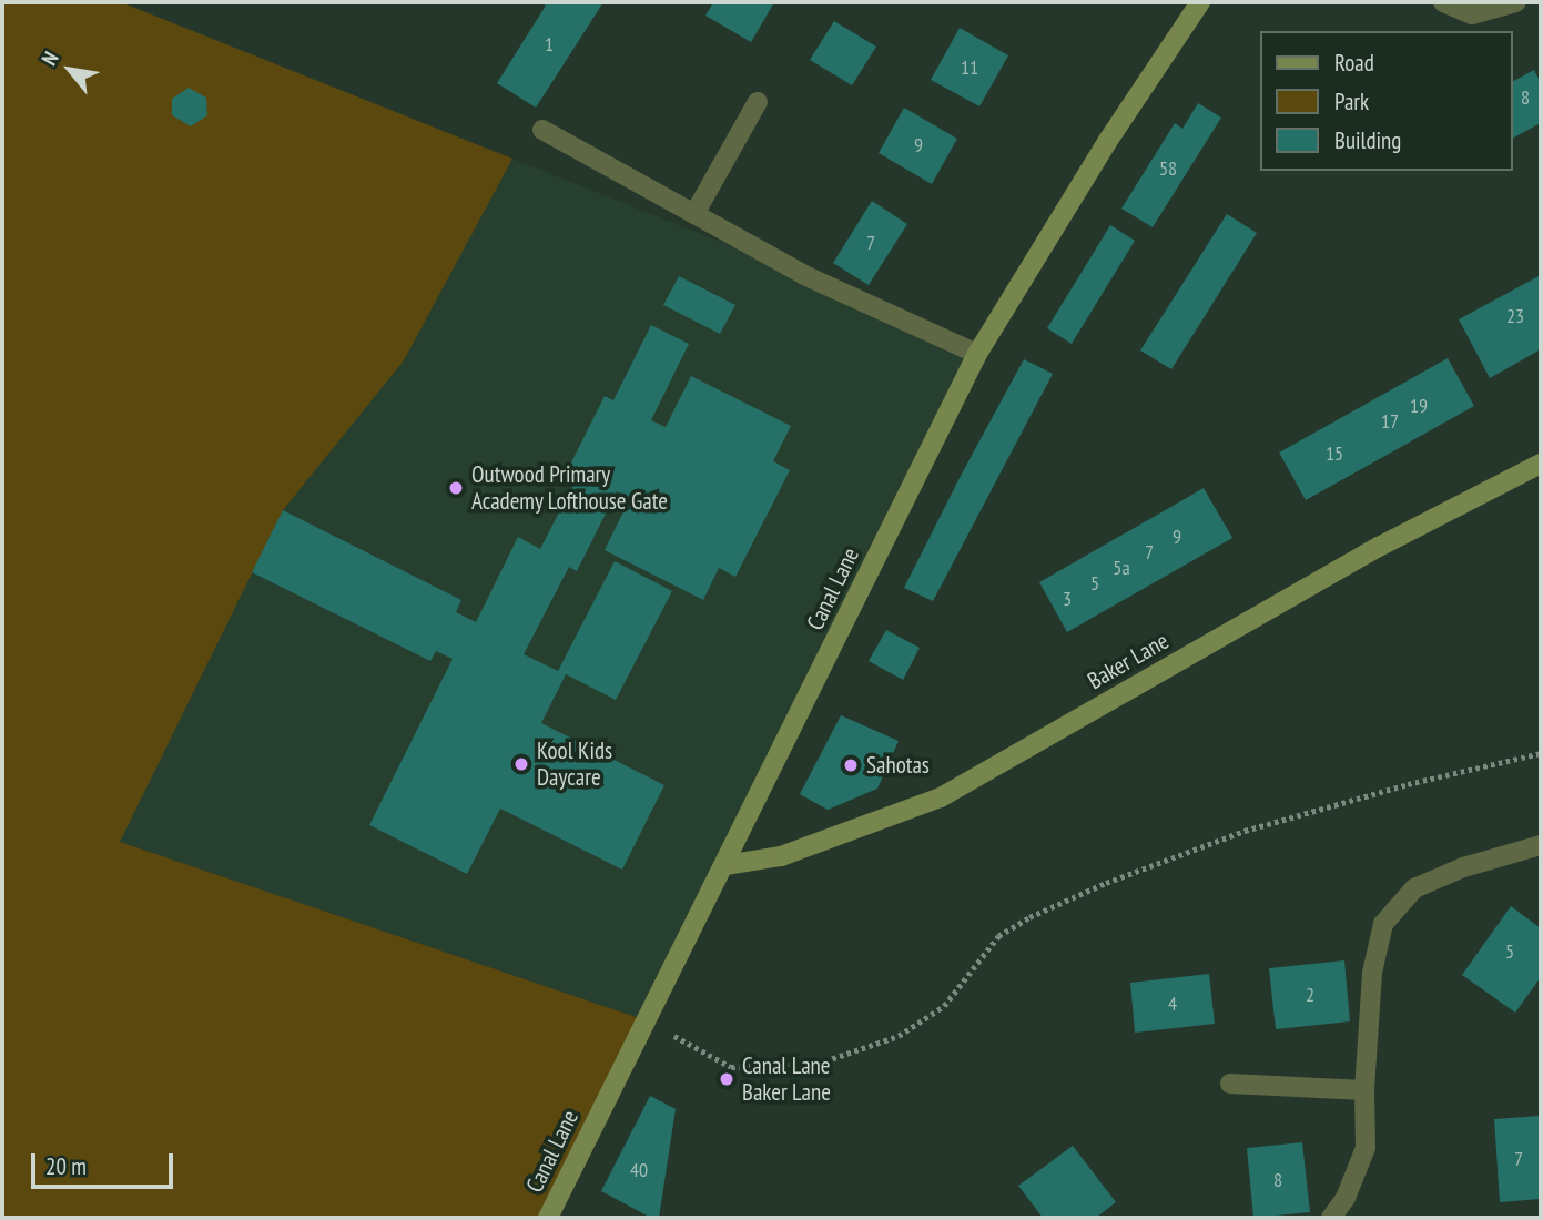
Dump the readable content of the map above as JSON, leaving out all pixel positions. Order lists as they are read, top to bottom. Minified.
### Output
{"streets":{"street":["Canal Lane","Baker Lane"]},"crossings":[["Canal Lane","Baker Lane"]],"places":["Outwood Primary Academy Lofthouse Gate","Kool Kids Daycare","Sahotas","Canal Lane Baker Lane"],"house_numbers":["1","11","8","9","58","7","23","19","17","15","9","7","5a","5","3","5","2","4","7","40","8"],"legend":["Road","Park","Building"],"scale_bar":"20 m","north":"top left"}
